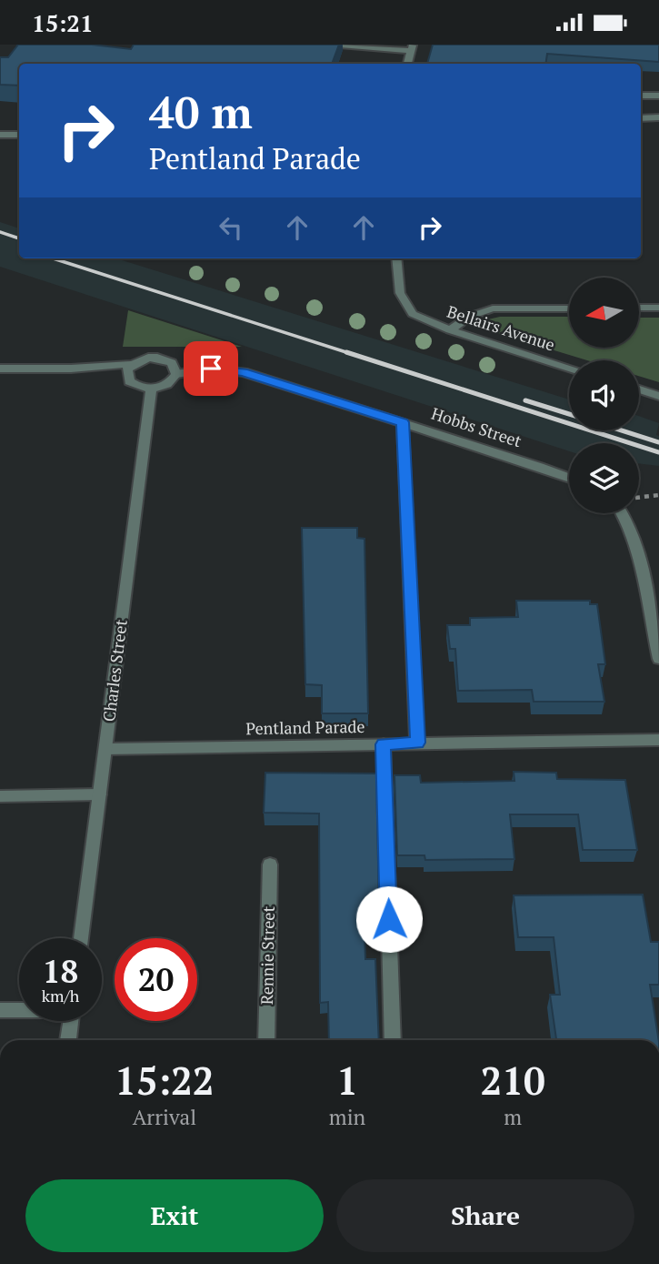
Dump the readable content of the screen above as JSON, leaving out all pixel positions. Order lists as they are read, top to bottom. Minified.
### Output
{"streets":{"street":["Bellairs Avenue","Hobbs Street","Charles Street","Pentland Parade","Rennie Street"]},"crossings":[["Hobbs Street","Charles Street"],["Charles Street","Pentland Parade"]],"north":"left","page":{"status":"15:21","turn":["40 m","Pentland Parade"],"speed":"18 km/h","limit":"20","eta":["15:22","Arrival","1","min","210","m"],"buttons":["Exit","Share"]}}
